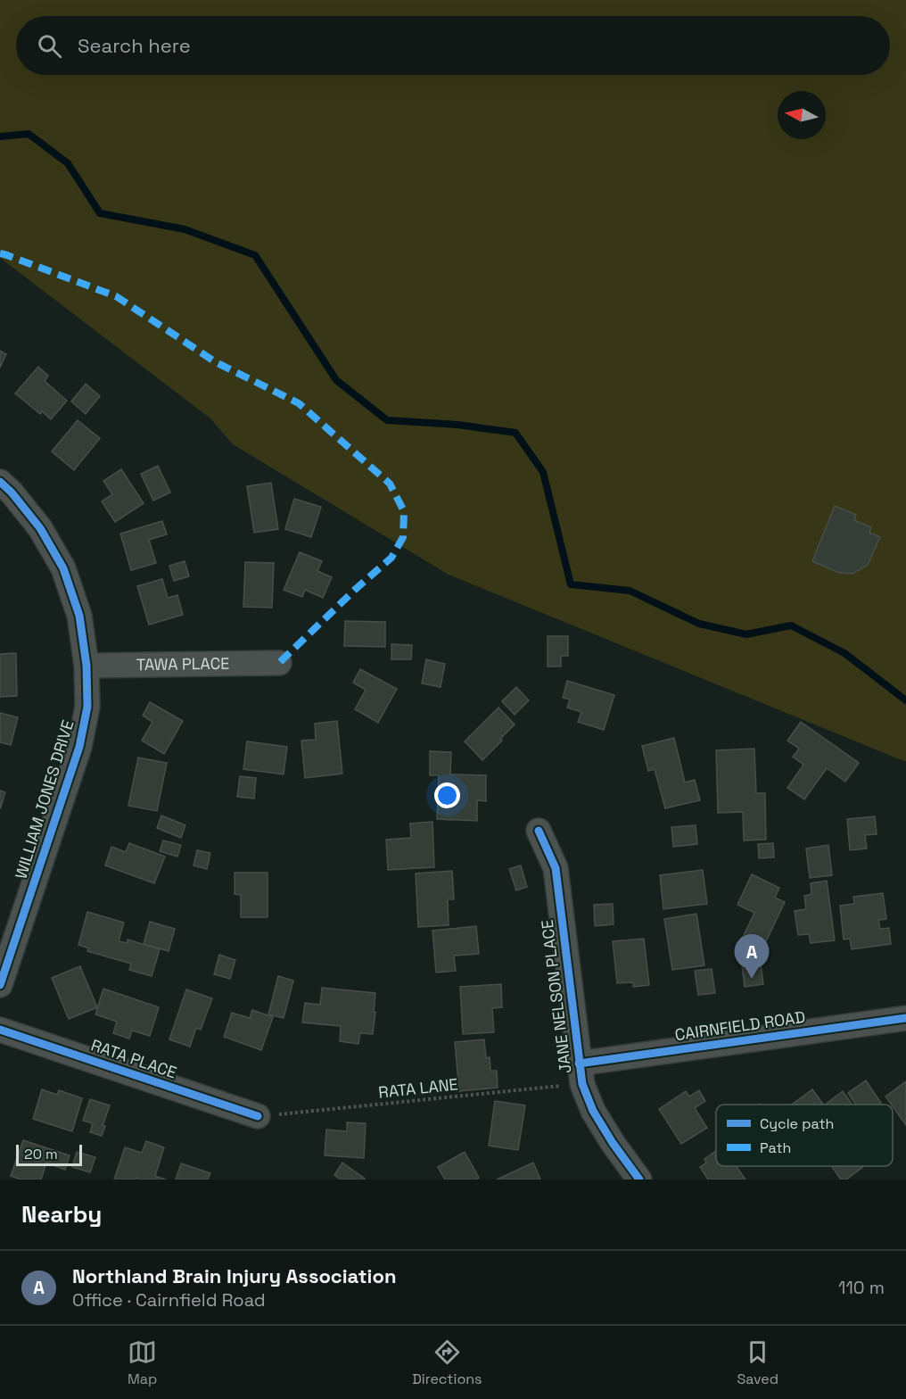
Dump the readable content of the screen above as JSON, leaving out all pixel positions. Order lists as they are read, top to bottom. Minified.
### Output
{"streets":{"street":["TAWA PLACE","WILLIAM JONES DRIVE","JANE NELSON PLACE","CAIRNFIELD ROAD","RATA PLACE"],"path":["RATA LANE"]},"crossings":[["TAWA PLACE","WILLIAM JONES DRIVE"],["JANE NELSON PLACE","CAIRNFIELD ROAD"],["JANE NELSON PLACE","RATA LANE"],["CAIRNFIELD ROAD","RATA LANE"],["RATA PLACE","RATA LANE"]],"legend":["Cycle path","Path"],"scale_bar":"20 m","north":"left","page":{"search":"Search here","pins":"A","scale":"20 m","heading":"Nearby","list":[{"mark":"A","name":"Northland Brain Injury Association","note":"Office · Cairnfield Road","value":"110 m"}],"nav":["Map","Directions","Saved"]}}
